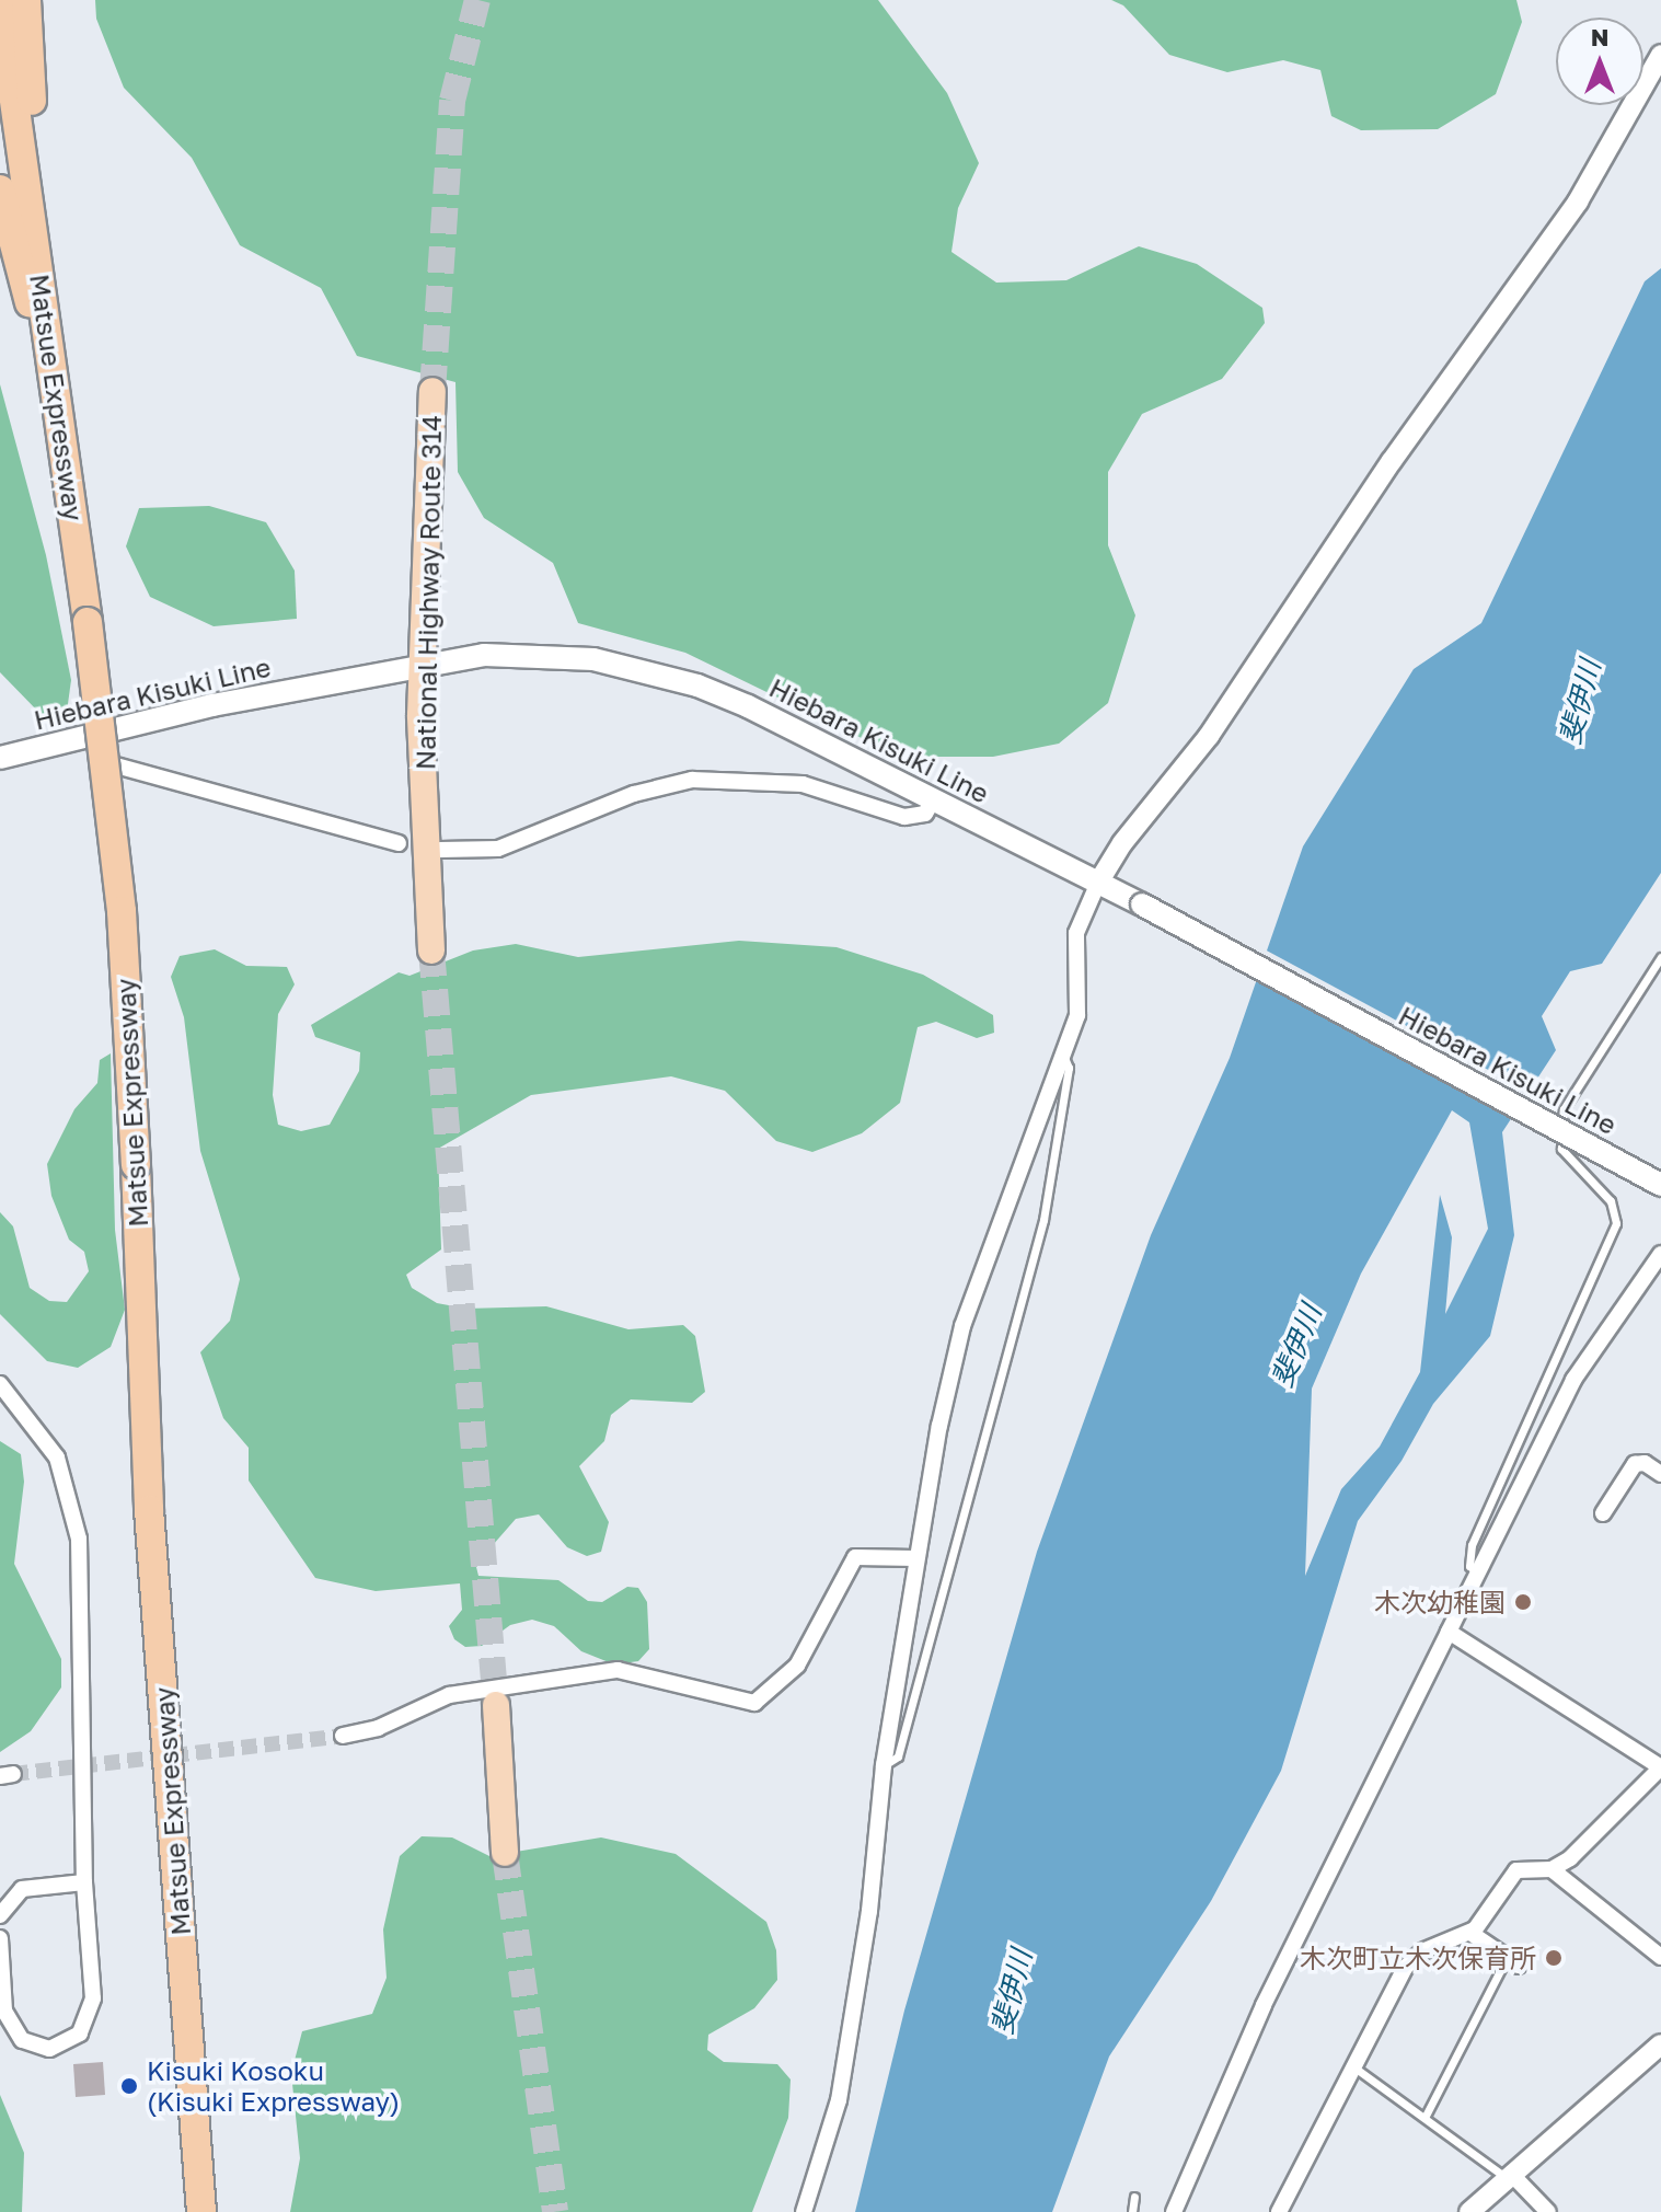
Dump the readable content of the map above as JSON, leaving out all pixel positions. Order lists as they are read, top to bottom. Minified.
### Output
{"streets":{"highway":["Matsue Expressway","National Highway Route 314"],"main road":["Hiebara Kisuki Line"]},"crossings":[["National Highway Route 314","Hiebara Kisuki Line"]],"water":["斐伊川"],"places":["木次幼稚園","木次町立木次保育所","Kisuki Kosoku (Kisuki Expressway)"],"north":"top"}
